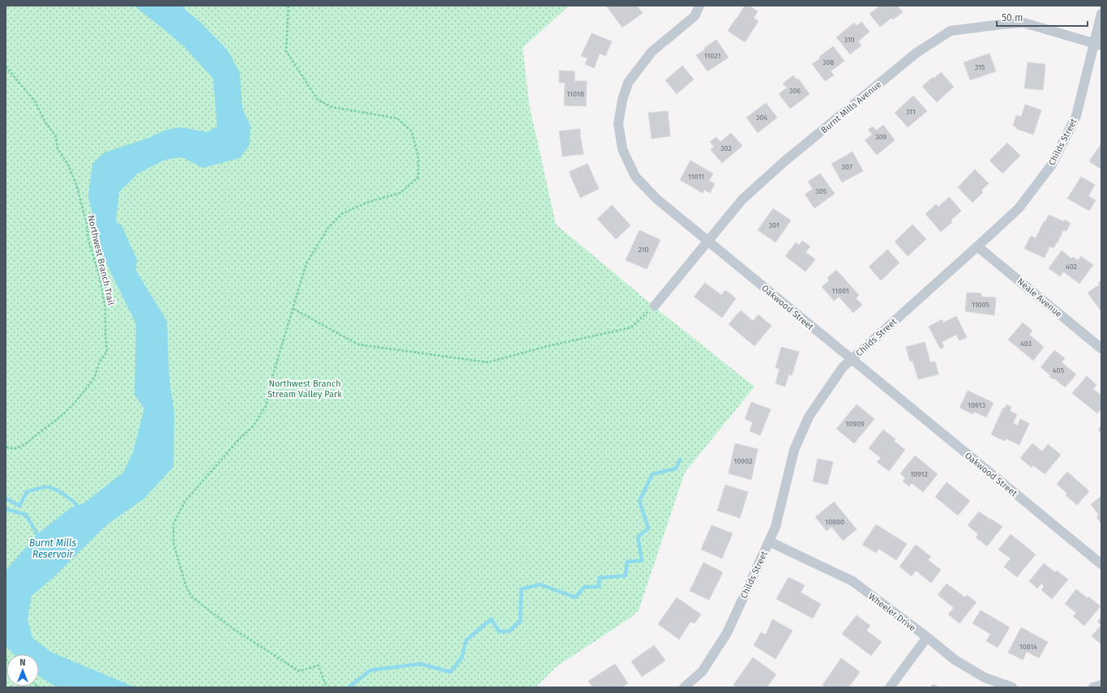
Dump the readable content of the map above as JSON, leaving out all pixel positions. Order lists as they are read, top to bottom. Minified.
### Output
{"streets":{"street":["Burnt Mills Avenue","Childs Street","Neale Avenue","Oakwood Street","Wheeler Drive"],"path":["Northwest Branch Trail"]},"crossings":[["Burnt Mills Avenue","Childs Street"],["Burnt Mills Avenue","Oakwood Street"],["Childs Street","Neale Avenue"],["Childs Street","Oakwood Street"],["Childs Street","Wheeler Drive"]],"water":["Burnt Mills Reservoir"],"parks":["Northwest Branch Stream Valley Park"],"house_numbers":["310","11021","308","315","306","11018","311","304","309","302","307","11011","305","301","210","402","11001","11005","403","405","10913","10909","10902","10912","10800","10814"],"scale_bar":"50 m","north":"top"}
